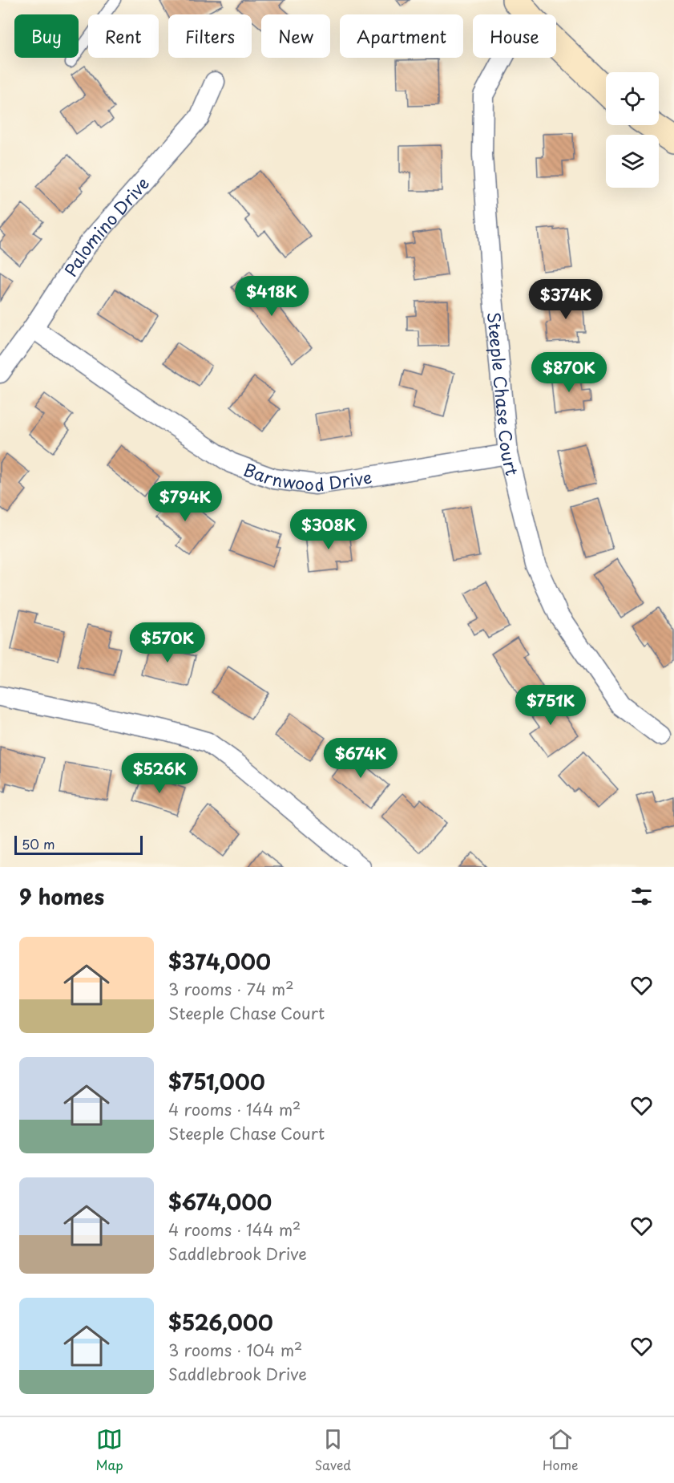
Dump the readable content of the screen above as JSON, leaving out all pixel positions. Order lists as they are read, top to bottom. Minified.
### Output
{"streets":{"street":["Palomino Drive","Steeple Chase Court","Barnwood Drive"]},"crossings":[["Palomino Drive","Barnwood Drive"],["Steeple Chase Court","Barnwood Drive"]],"scale_bar":"50 m","page":{"chip":["Buy","Rent","Filters","New","Apartment","House"],"price":["$418K","$374K","$870K","$794K","$308K","$570K","$751K","$674K","$526K"],"scale":"50 m","heading":"9 homes","list":[{"name":"$374,000","note":"3 rooms · 74 m² · Steeple Chase Court"},{"name":"$751,000","note":"4 rooms · 144 m² · Steeple Chase Court"},{"name":"$674,000","note":"4 rooms · 144 m² · Saddlebrook Drive"},{"name":"$526,000","note":"3 rooms · 104 m² · Saddlebrook Drive"}],"tabs":["Map","Saved","Home"]}}
